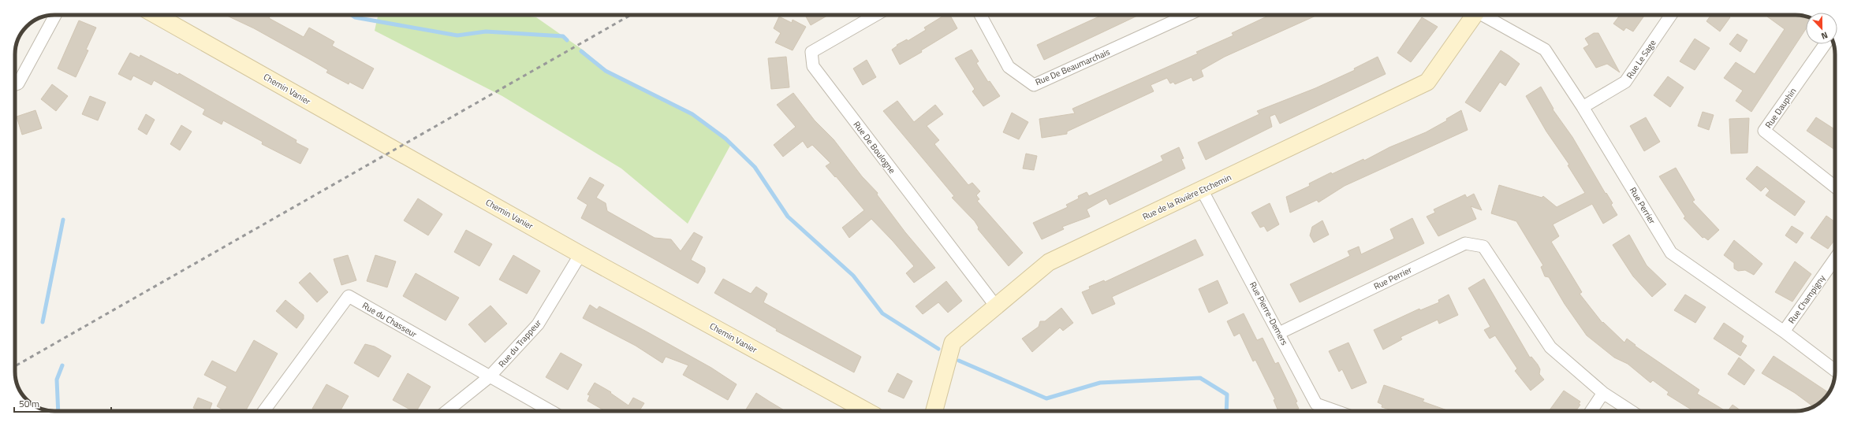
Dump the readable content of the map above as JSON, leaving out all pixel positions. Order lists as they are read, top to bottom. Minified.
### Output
{"streets":{"street":["Rue Le Sage","Rue De Beaumarchais","Chemin Vanier","Rue Dauphin","Rue De Boulogne","Rue de la Rivière Etchemin","Rue Perrier","Rue Champigny","Rue Pierre-Demers","Rue du Chasseur","Rue du Trappeur"]},"crossings":[["Rue Le Sage","Rue Perrier"],["Chemin Vanier","Rue du Trappeur"],["Rue De Boulogne","Rue de la Rivière Etchemin"],["Rue de la Rivière Etchemin","Rue Pierre-Demers"],["Rue Perrier","Rue Champigny"],["Rue Perrier","Rue Pierre-Demers"],["Rue du Chasseur","Rue du Trappeur"]],"scale_bar":"50 m","north":"bottom"}
